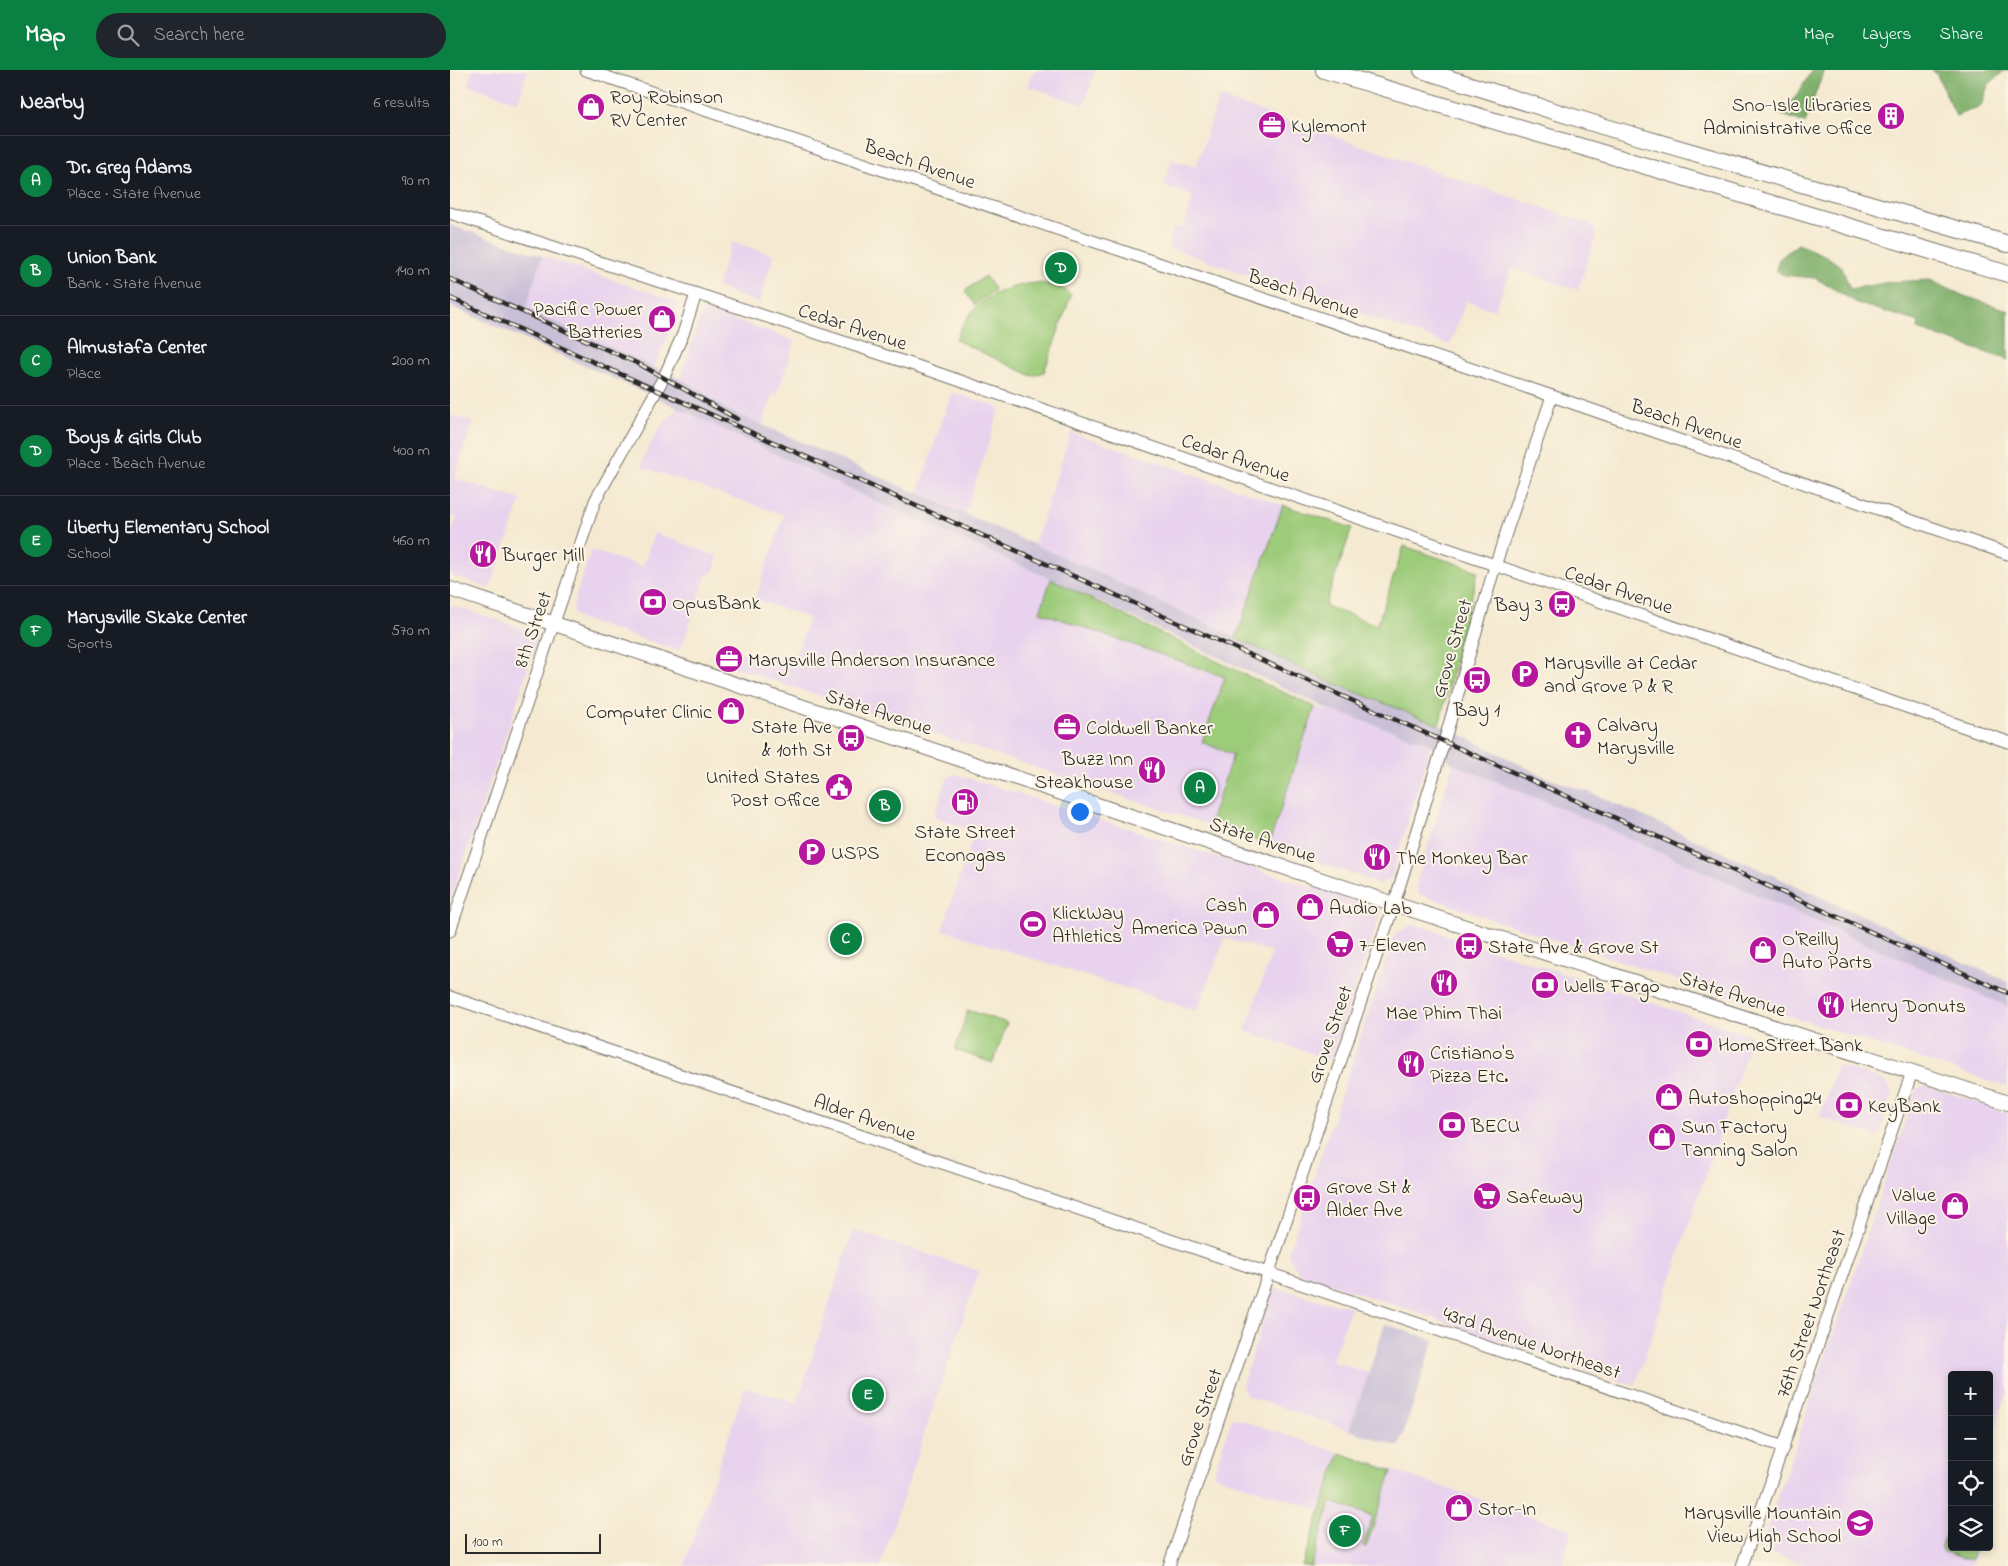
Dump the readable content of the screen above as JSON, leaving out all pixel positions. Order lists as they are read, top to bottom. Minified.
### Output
{"streets":{"main road":["State Avenue"],"street":["Beach Avenue","Cedar Avenue","8th Street","Grove Street","Alder Avenue","76th Street Northeast","43rd Avenue Northeast"]},"crossings":[["Beach Avenue","Grove Street"],["Cedar Avenue","8th Street"],["Cedar Avenue","Grove Street"],["8th Street","State Avenue"],["Grove Street","State Avenue"],["Grove Street","Alder Avenue"],["Grove Street","43rd Avenue Northeast"],["State Avenue","76th Street Northeast"],["Alder Avenue","43rd Avenue Northeast"],["76th Street Northeast","43rd Avenue Northeast"]],"places":{"shop":["Roy Robinson RV Center","Pacific Power Batteries","Computer Clinic","Audio Lab","Cash America Pawn","O'Reilly Auto Parts","Autoshopping24","Sun Factory Tanning Salon","Value Village","Stor-In"],"building":["Sno-Isle Libraries Administrative Office"],"office":["Kylemont","Marysville Anderson Insurance","Coldwell Banker"],"restaurant":["Burger Mill","Buzz Inn Steakhouse","The Monkey Bar","Mae Phim Thai","Henry Donuts","Cristiano's Pizza Etc."],"bank":["OpusBank","Wells Fargo","HomeStreet Bank","KeyBank","BECU"],"bus stop":["Bay 3","Bay 1","State Ave & 10th St","State Ave & Grove St","Grove St & Alder Ave"],"parking":["Marysville at Cedar and Grove P & R","USPS"],"church":["Calvary Marysville"],"public building":["United States Post Office"],"fuel station":["State Street Econogas"],"sports":["KlickWay Athletics"],"supermarket":["7-Eleven","Safeway"],"school or university":["Marysville Mountain View High School"]},"scale_bar":"100 m","page":{"header":"Map","search":"Search here","nav":["Map","Layers","Share"],"heading":["Nearby","6 results"],"list":[{"mark":"A","name":"Dr. Greg Adams","note":"Place · State Avenue","value":"90 m"},{"mark":"B","name":"Union Bank","note":"Bank · State Avenue","value":"140 m"},{"mark":"C","name":"Almustafa Center","note":"Place","value":"200 m"},{"mark":"D","name":"Boys & Girls Club","note":"Place · Beach Avenue","value":"400 m"},{"mark":"E","name":"Liberty Elementary School","note":"School","value":"460 m"},{"mark":"F","name":"Marysville Skake Center","note":"Sports","value":"570 m"}],"pins":["D","A","B","C","E","F"],"map_buttons":["+","−"],"scale":"100 m"}}
